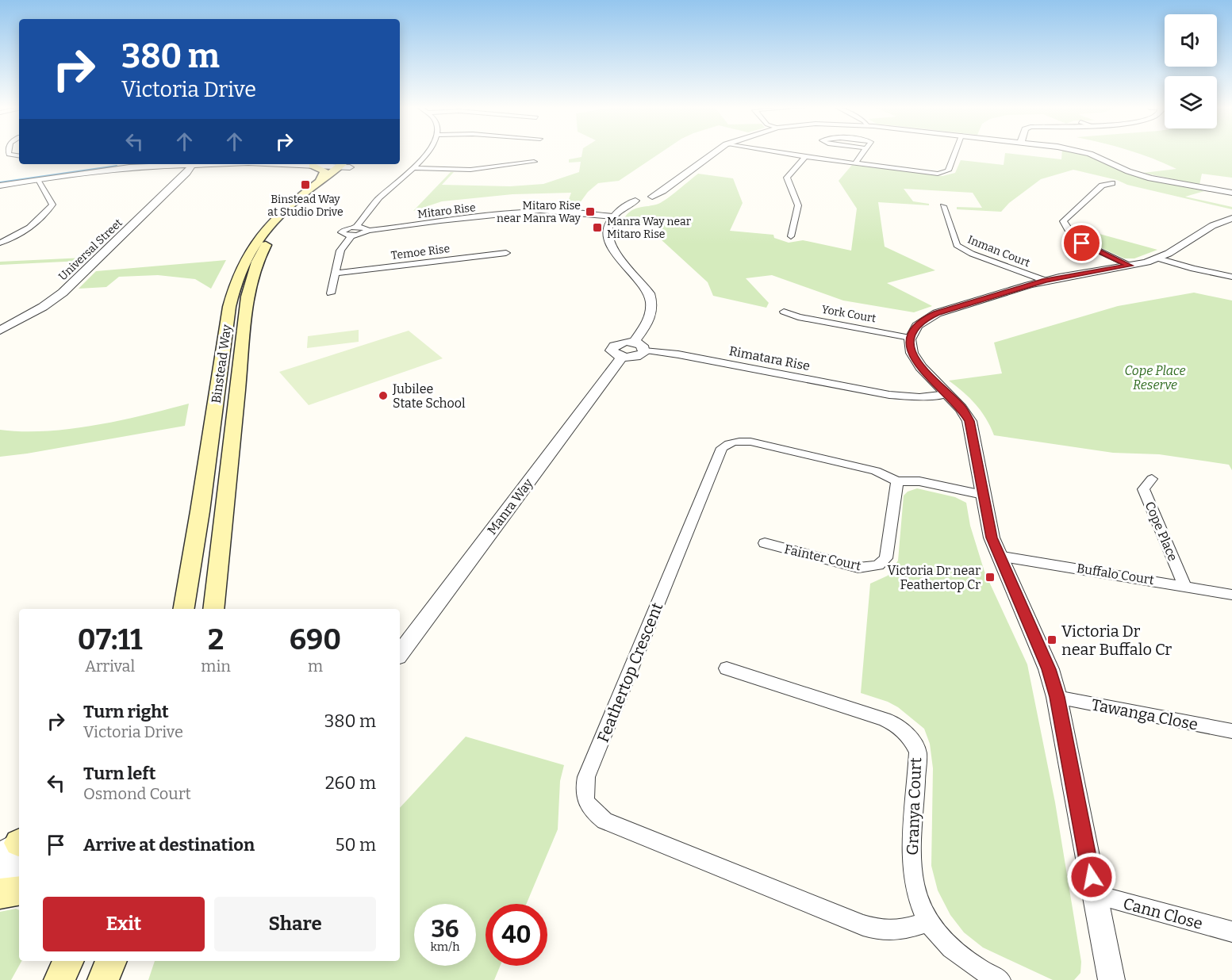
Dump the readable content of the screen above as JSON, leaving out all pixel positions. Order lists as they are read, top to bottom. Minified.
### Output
{"streets":{"main road":["Binstead Way"],"street":["Mitaro Rise","Universal Street","Inman Court","Temoe Rise","York Court","Rimatara Rise","Manra Way","Cope Place","Fainter Court","Buffalo Court","Feathertop Crescent","Tawanga Close","Granya Court","Cann Close"]},"crossings":[["Cope Place","Buffalo Court"],["Fainter Court","Feathertop Crescent"],["Feathertop Crescent","Granya Court"]],"parks":["Cope Place Reserve"],"places":{"transit":["Binstead Way at Studio Drive","Mitaro Rise near Manra Way","Manra Way near Mitaro Rise","Victoria Dr near Feathertop Cr","Victoria Dr near Buffalo Cr"],"other":["Jubilee State School"]},"page":{"turn":["380 m","Victoria Drive"],"eta":["07:11","Arrival","2","min","690","m"],"list":[{"name":"Turn right","note":"Victoria Drive","value":"380 m"},{"name":"Turn left","note":"Osmond Court","value":"260 m"},{"name":"Arrive at destination","value":"50 m"}],"buttons":["Exit","Share"],"speed":"36 km/h","limit":"40"}}
